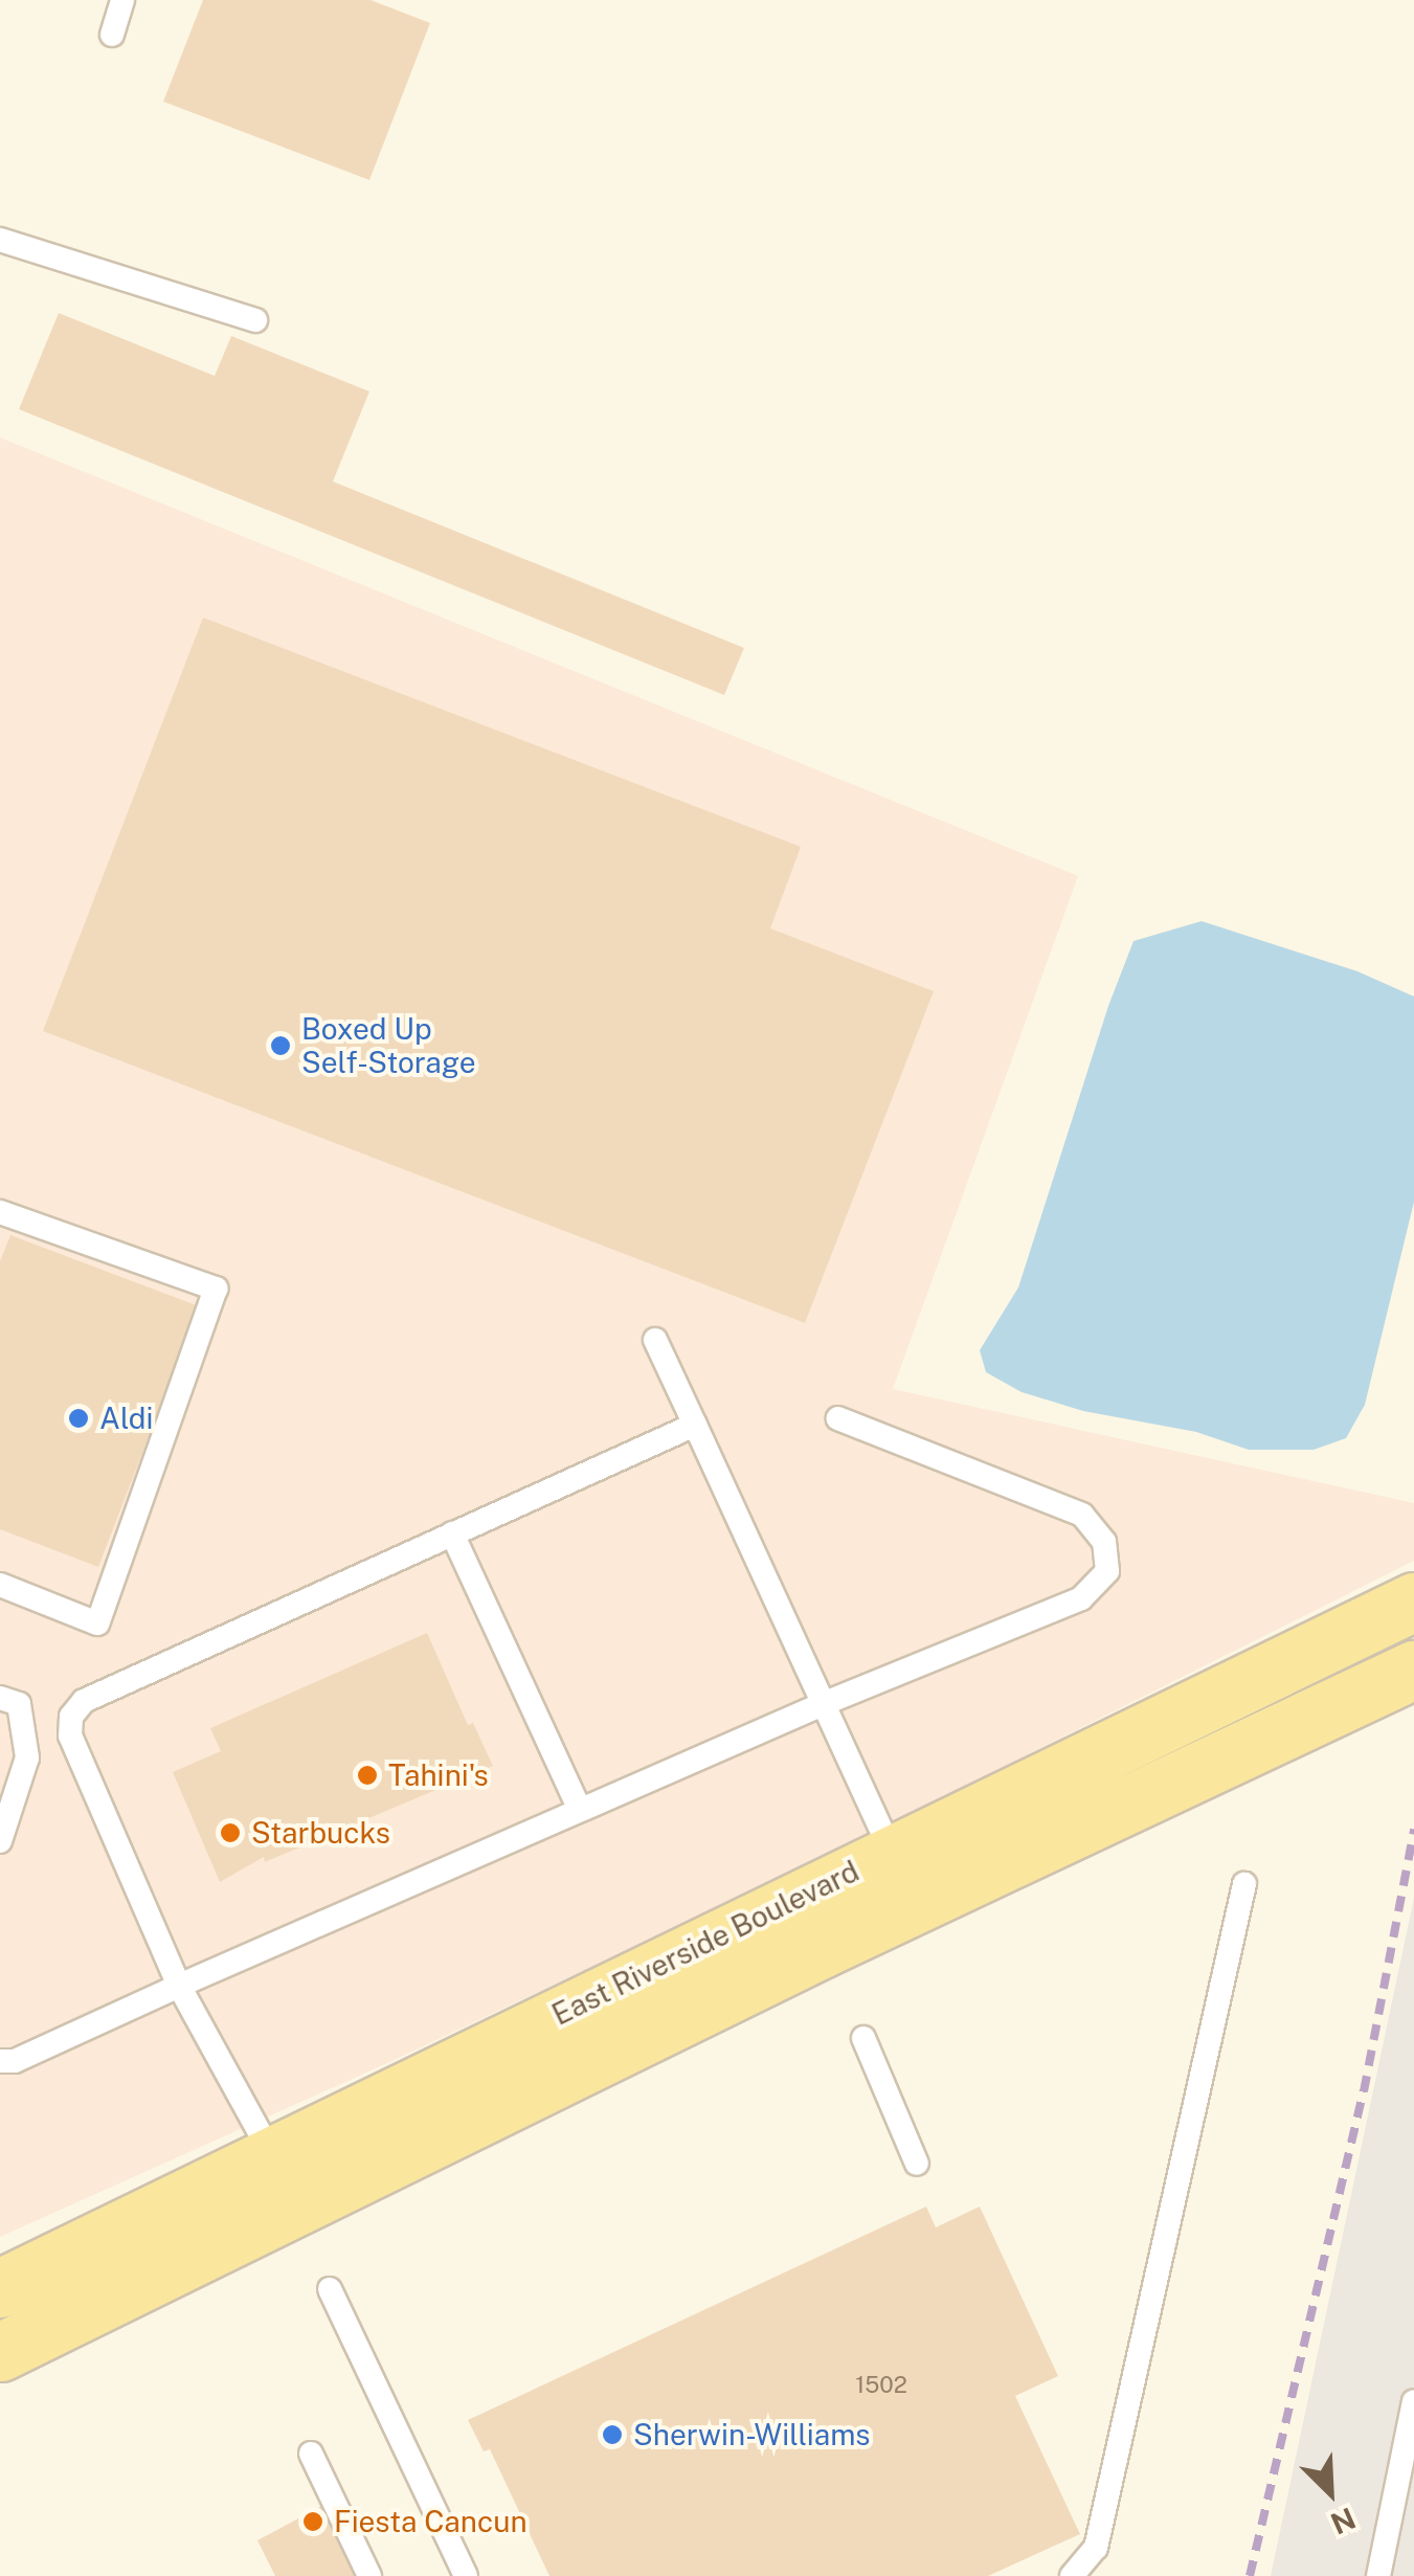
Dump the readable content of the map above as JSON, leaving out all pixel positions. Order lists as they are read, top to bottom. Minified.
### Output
{"streets":{"main road":["East Riverside Boulevard"]},"places":["Boxed Up Self-Storage","Aldi","Tahini's","Starbucks","Sherwin-Williams","Fiesta Cancun"],"house_numbers":["1502"],"north":"bottom right"}
